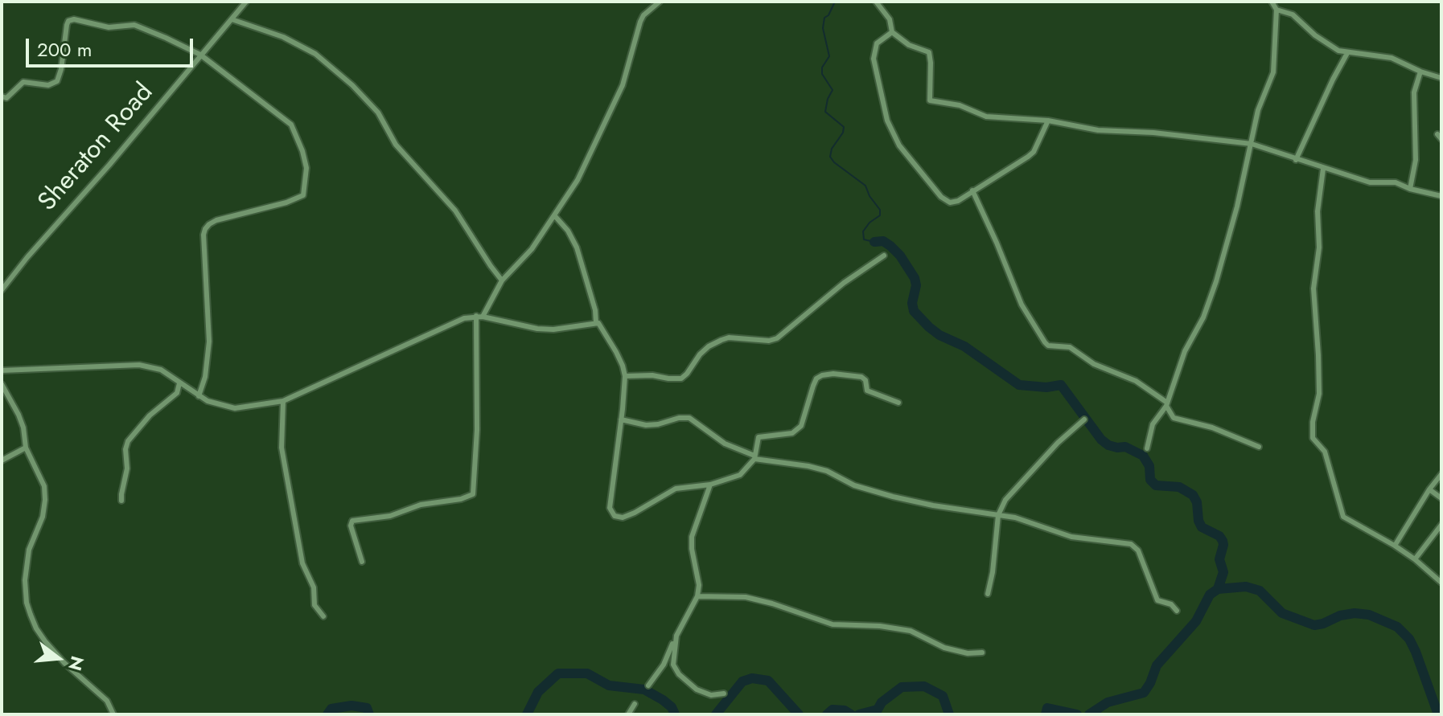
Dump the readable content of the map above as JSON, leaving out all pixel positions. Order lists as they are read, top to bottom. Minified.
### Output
{"streets":{"street":["Sheraton Road"]},"scale_bar":"200 m","north":"right"}
